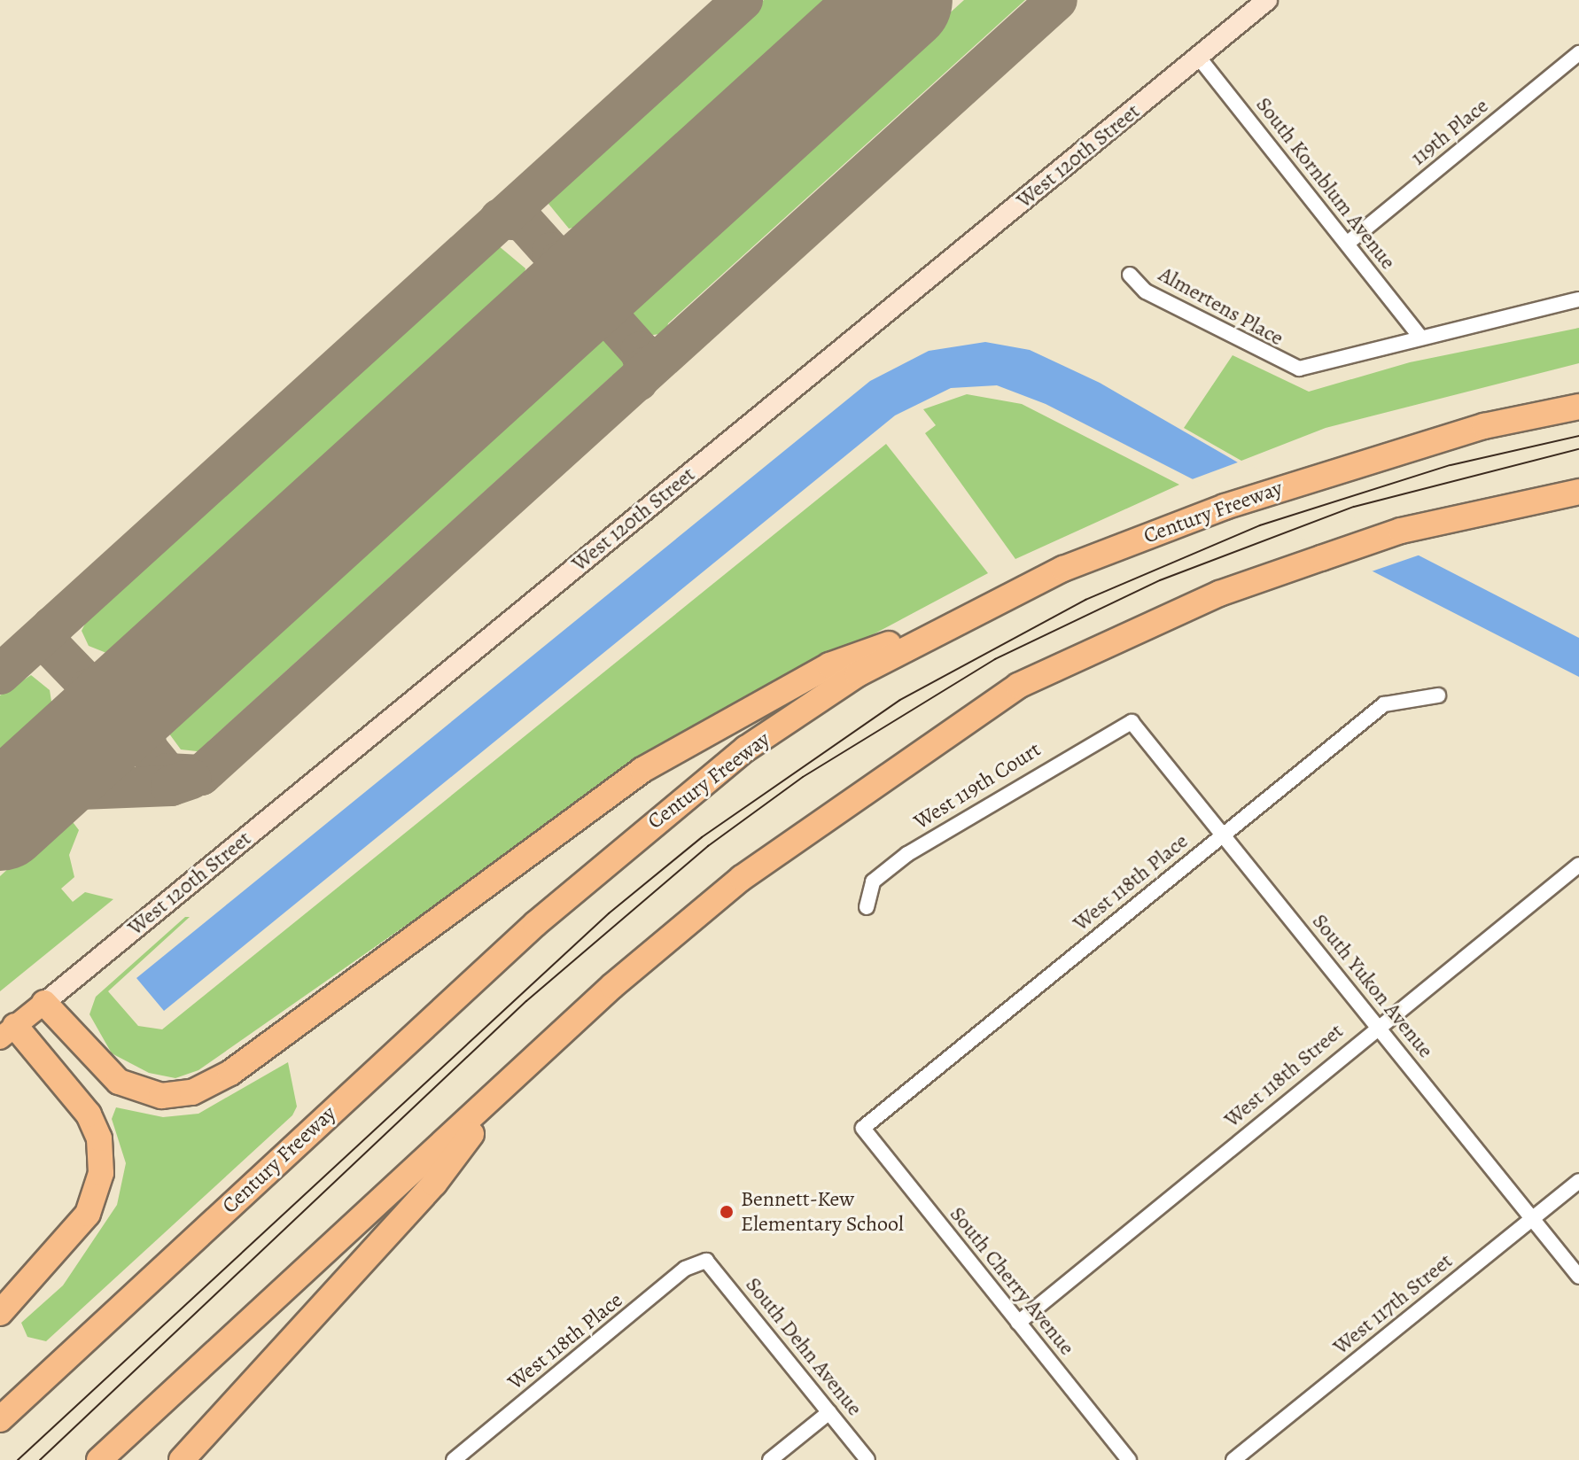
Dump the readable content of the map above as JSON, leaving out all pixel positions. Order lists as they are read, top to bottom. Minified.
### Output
{"streets":{"highway":["Century Freeway"],"main road":["West 120th Street"],"street":["119th Place","South Kornblum Avenue","Almertens Place","West 119th Court","West 118th Place","South Yukon Avenue","West 118th Street","South Cherry Avenue","West 117th Street","South Dehn Avenue"]},"crossings":[["119th Place","South Kornblum Avenue"],["West 120th Street","South Kornblum Avenue"],["South Kornblum Avenue","Almertens Place"],["West 119th Court","South Yukon Avenue"],["West 118th Place","South Yukon Avenue"],["West 118th Place","South Cherry Avenue"],["West 118th Place","South Dehn Avenue"],["South Yukon Avenue","West 118th Street"],["South Yukon Avenue","West 117th Street"],["West 118th Street","South Cherry Avenue"]],"places":["Bennett-Kew Elementary School"]}
